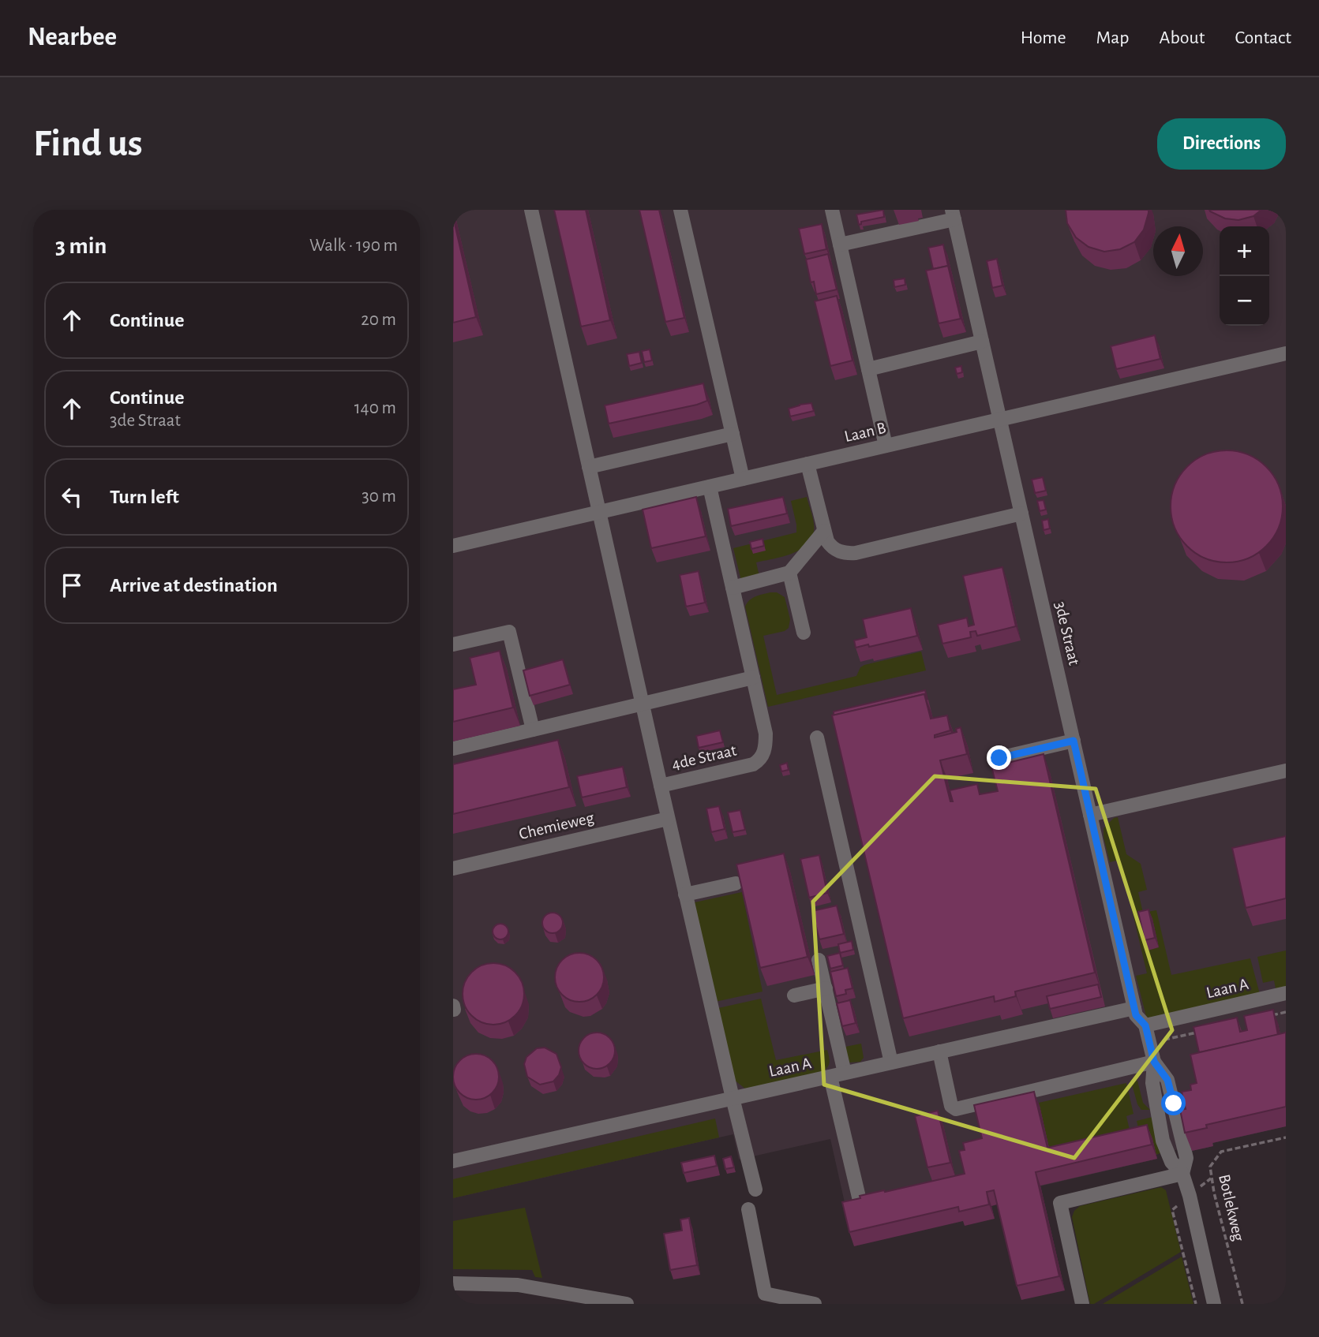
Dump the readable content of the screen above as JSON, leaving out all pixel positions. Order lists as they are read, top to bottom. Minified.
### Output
{"streets":{"lane":["Laan B","3de Straat","4de Straat","Chemieweg","Laan A"],"path":["Botlekweg"]},"crossings":[["Laan B","3de Straat"],["Laan B","4de Straat"],["3de Straat","Laan A"],["4de Straat","Chemieweg"],["4de Straat","Laan A"]],"north":"top","page":{"header":"Nearbee","nav":["Home","Map","About","Contact"],"buttons":"Directions","title":"Find us","heading":["3 min","Walk · 190 m"],"map_buttons":["+","−"],"list":[["Continue","20 m"],["Continue","3de Straat","140 m"],["Turn left","30 m"],"Arrive at destination"]}}
